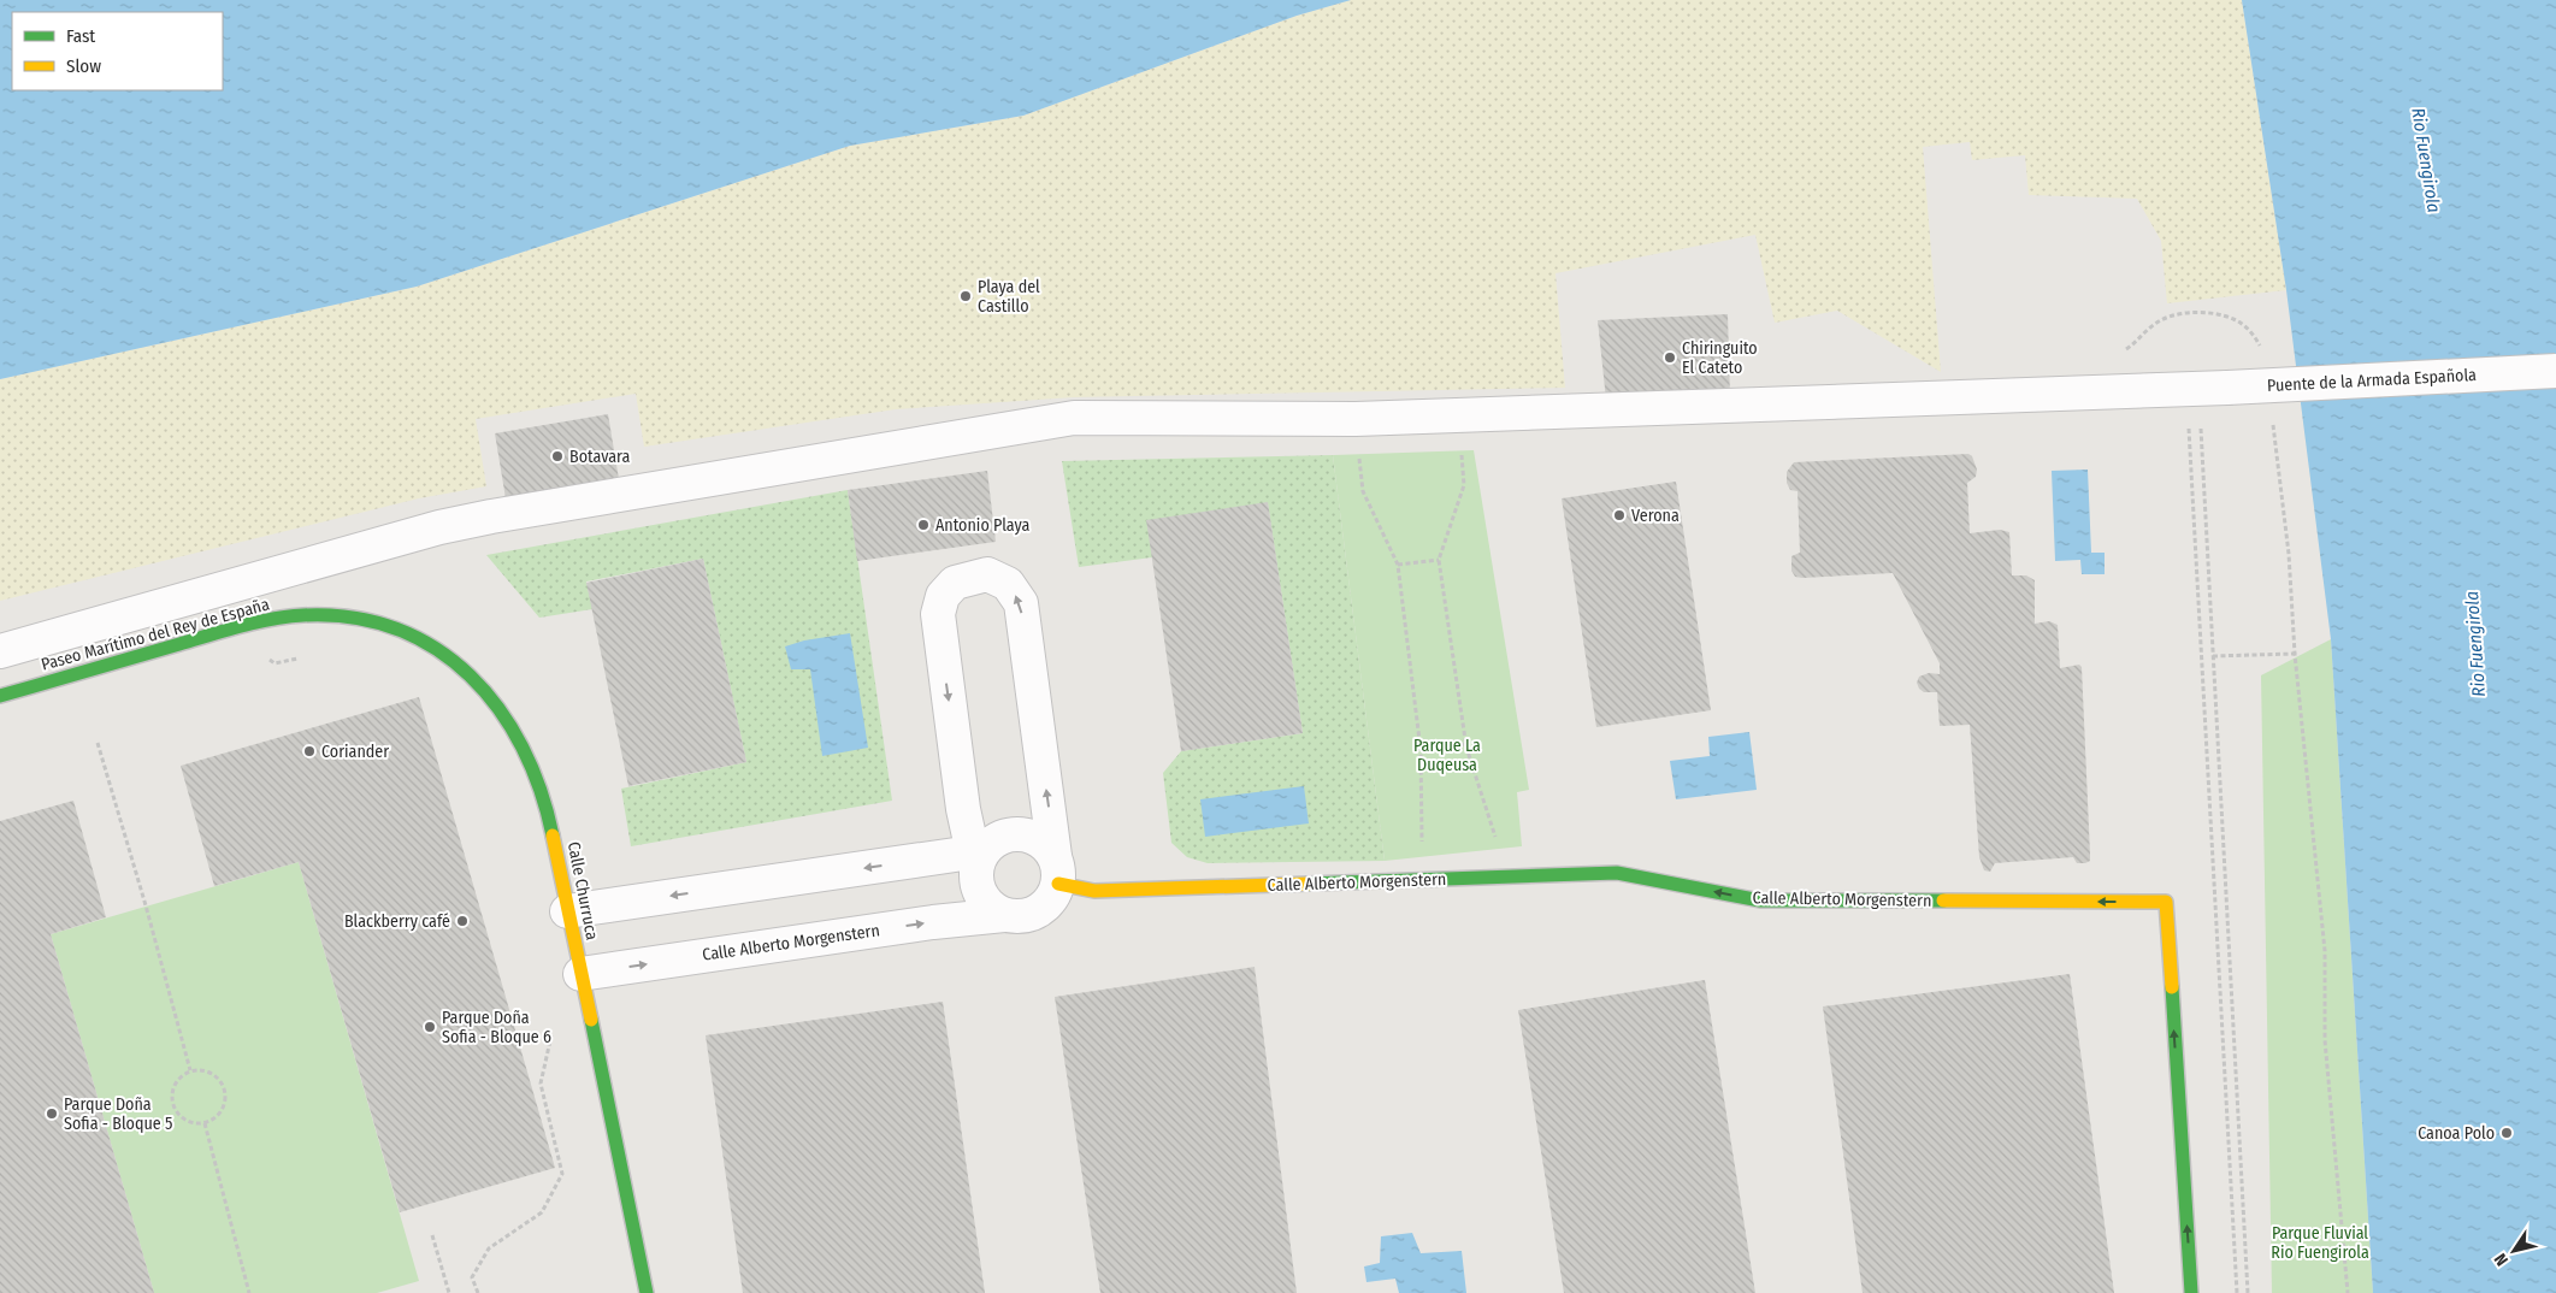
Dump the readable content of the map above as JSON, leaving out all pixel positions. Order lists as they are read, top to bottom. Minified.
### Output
{"streets":{"street":["Puente de la Armada Española","Paseo Marítimo del Rey de España","Calle Alberto Morgenstern","Calle Churruca"]},"crossings":[["Paseo Marítimo del Rey de España","Calle Churruca"],["Calle Alberto Morgenstern","Calle Churruca"]],"water":["Rio Fuengirola"],"parks":["Parque La Duqeusa","Parque Fluvial Rio Fuengirola"],"places":["Playa del Castillo","Chiringuito El Cateto","Botavara","Verona","Antonio Playa","Coriander","Blackberry café","Parque Doña Sofia - Bloque 6","Parque Doña Sofia - Bloque 5","Canoa Polo"],"legend":["Fast","Slow"],"north":"bottom left"}
